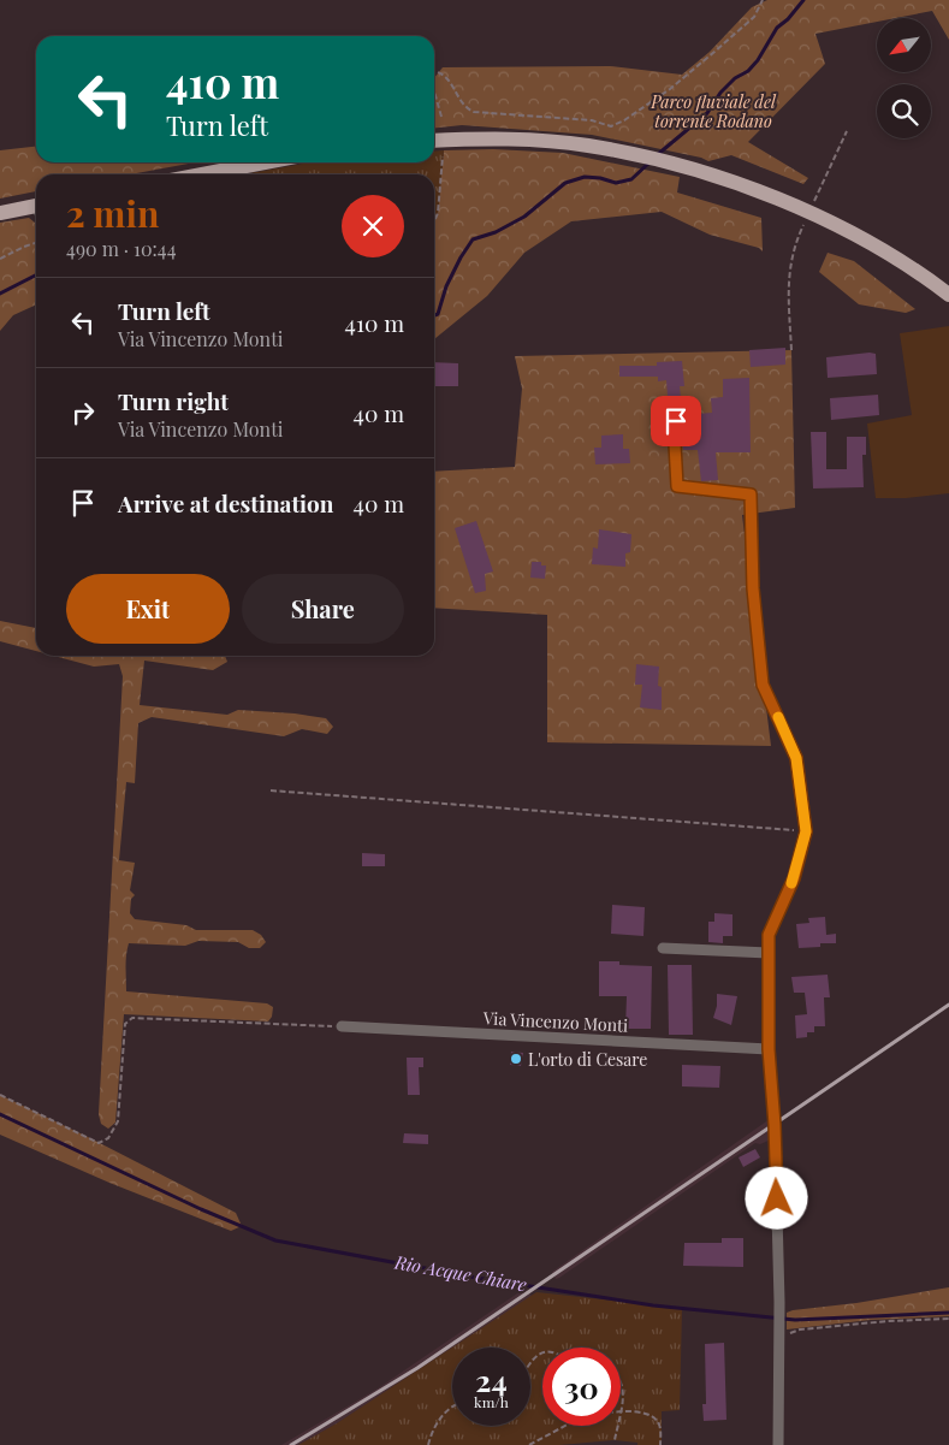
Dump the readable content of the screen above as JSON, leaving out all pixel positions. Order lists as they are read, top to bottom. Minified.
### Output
{"streets":{"street":["Via Vincenzo Monti"]},"water":["Rio Acque Chiare"],"parks":["Parco fluviale del torrente Rodano"],"places":["L'orto di Cesare"],"north":"bottom left","page":{"turn":["410 m","Turn left"],"heading":["2 min","490 m · 10:44"],"list":[{"name":"Turn left","note":"Via Vincenzo Monti","value":"410 m"},{"name":"Turn right","note":"Via Vincenzo Monti","value":"40 m"},{"name":"Arrive at destination","value":"40 m"}],"buttons":["Exit","Share"],"speed":"24 km/h","limit":"30"}}
